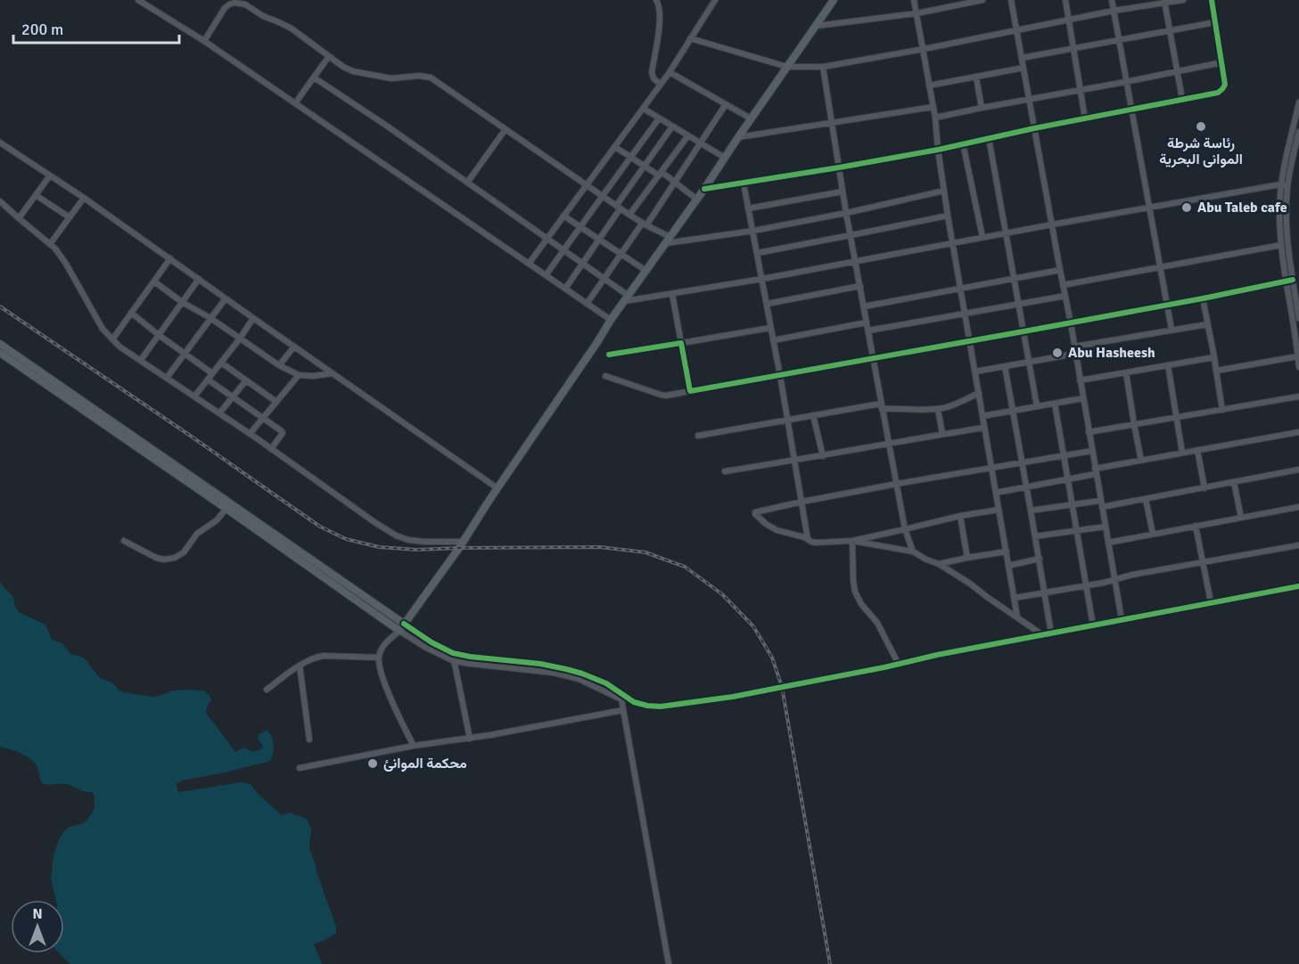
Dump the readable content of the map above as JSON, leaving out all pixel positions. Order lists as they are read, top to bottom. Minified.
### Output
{"places":["رئاسة شرطة الموانى البحرية","Abu Taleb cafe","Abu Hasheesh","محكمة الموانئ"],"scale_bar":"200 m","north":"top"}
